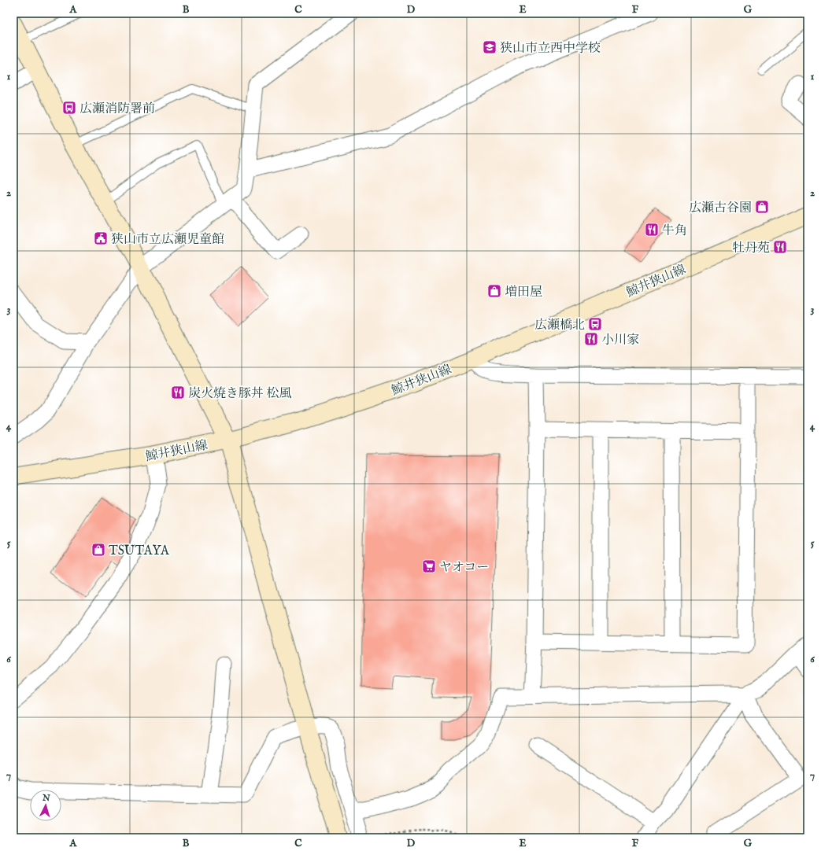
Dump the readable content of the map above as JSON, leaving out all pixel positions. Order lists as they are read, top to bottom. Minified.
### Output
{"streets":{"street":["鯨井狭山線"]},"places":{"school or university":["狭山市立西中学校"],"bus stop":["広瀬消防署前","広瀬橋北"],"shop":["広瀬古谷園","増田屋","TSUTAYA"],"restaurant":["牛角","牡丹苑","小川家","炭火焼き豚丼 松風"],"public building":["狭山市立広瀬児童館"],"supermarket":["ヤオコー"]},"north":"top","grid":{"columns":["A","B","C","D","E","F","G"],"rows":["1","2","3","4","5","6","7"]}}
